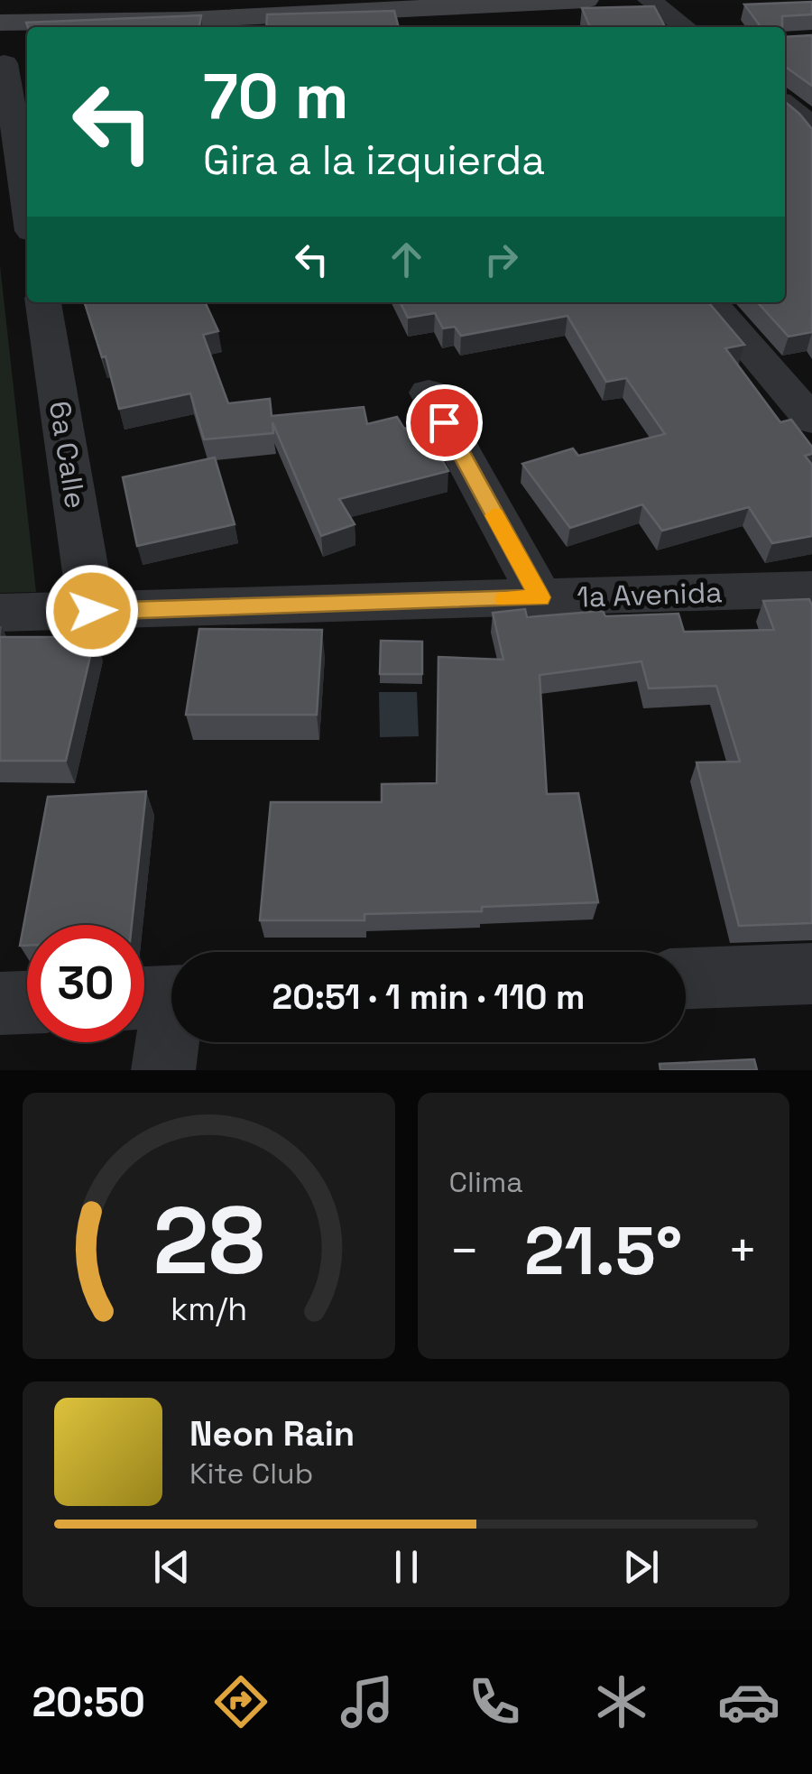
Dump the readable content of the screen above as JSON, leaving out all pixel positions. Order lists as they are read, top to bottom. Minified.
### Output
{"streets":{"street":["6a Calle","1a Avenida"]},"crossings":[["6a Calle","1a Avenida"]],"page":{"turn":["70 m","Gira a la izquierda"],"limit":"30","trip":"20:51 · 1 min · 110 m","tile":"Clima","heat":["−","21.5°","+"],"song":["Neon Rain","Kite Club"],"tabs":"20:50","gauge":["28","km/h"]}}
